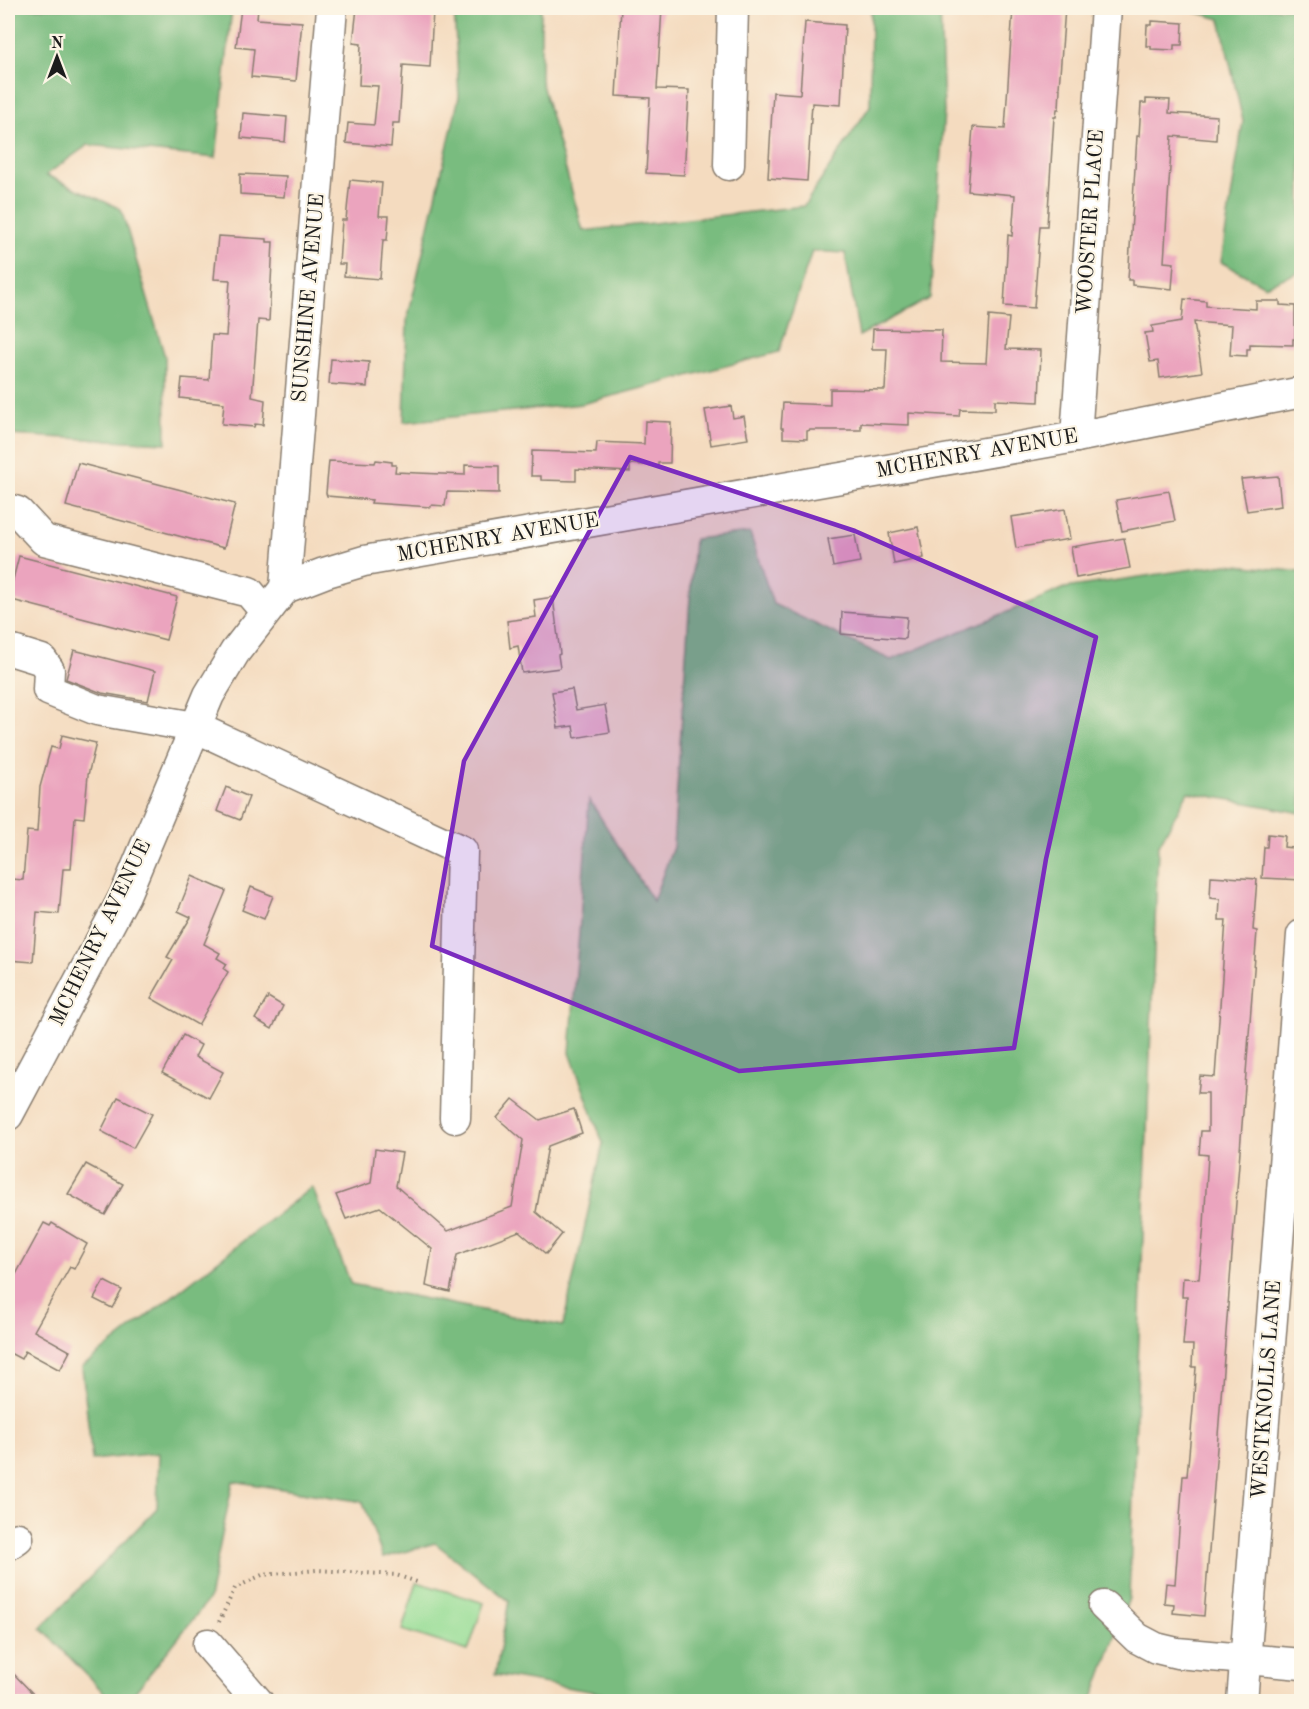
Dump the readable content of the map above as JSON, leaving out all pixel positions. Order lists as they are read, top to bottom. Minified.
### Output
{"streets":{"street":["WOOSTER PLACE","SUNSHINE AVENUE","MCHENRY AVENUE","WESTKNOLLS LANE"]},"crossings":[["WOOSTER PLACE","MCHENRY AVENUE"],["SUNSHINE AVENUE","MCHENRY AVENUE"]],"north":"top"}
